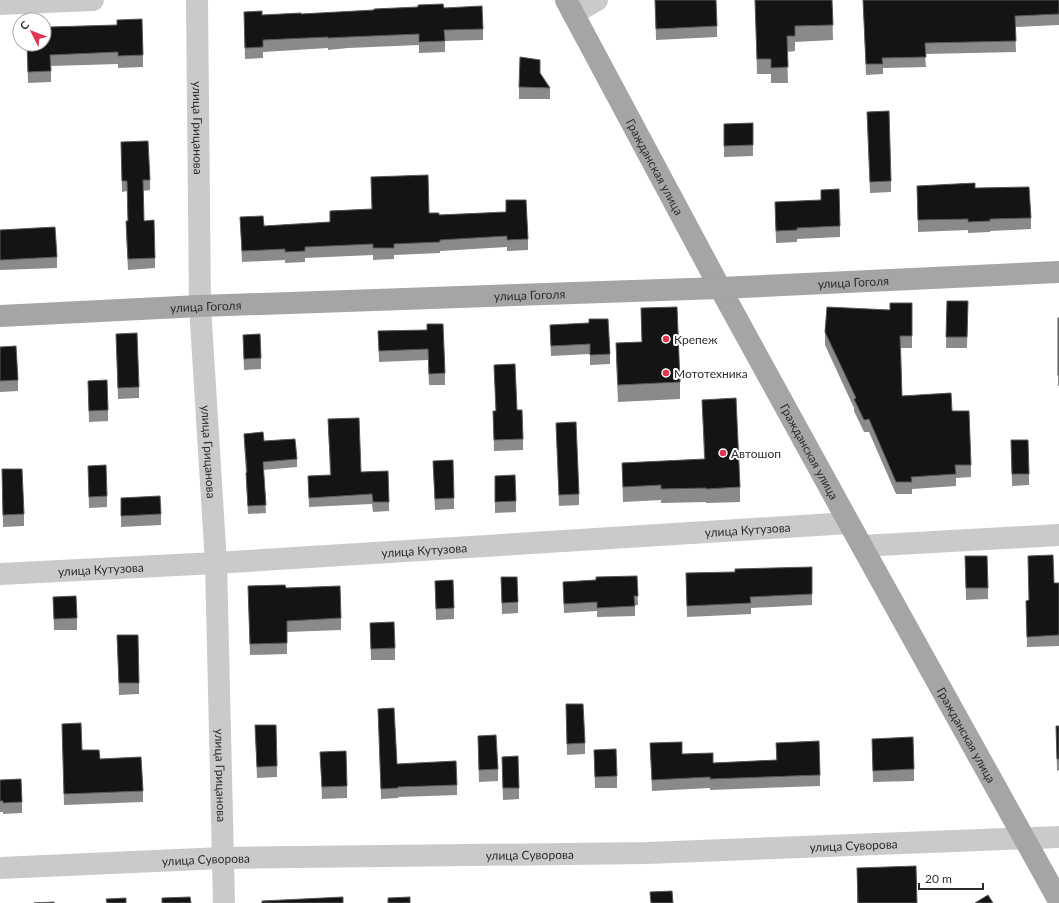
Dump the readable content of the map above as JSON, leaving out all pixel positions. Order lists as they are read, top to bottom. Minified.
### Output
{"streets":{"main road":["Гражданская улица","улица Гоголя"],"street":["улица Грицанова","улица Кутузова","улица Суворова"]},"crossings":[["улица Грицанова","улица Гоголя"],["улица Грицанова","улица Кутузова"],["улица Грицанова","улица Суворова"],["Гражданская улица","улица Гоголя"],["Гражданская улица","улица Кутузова"],["Гражданская улица","улица Суворова"]],"places":["Крепеж","Мототехника","Автошоп"],"scale_bar":"20 m","north":"top left"}
